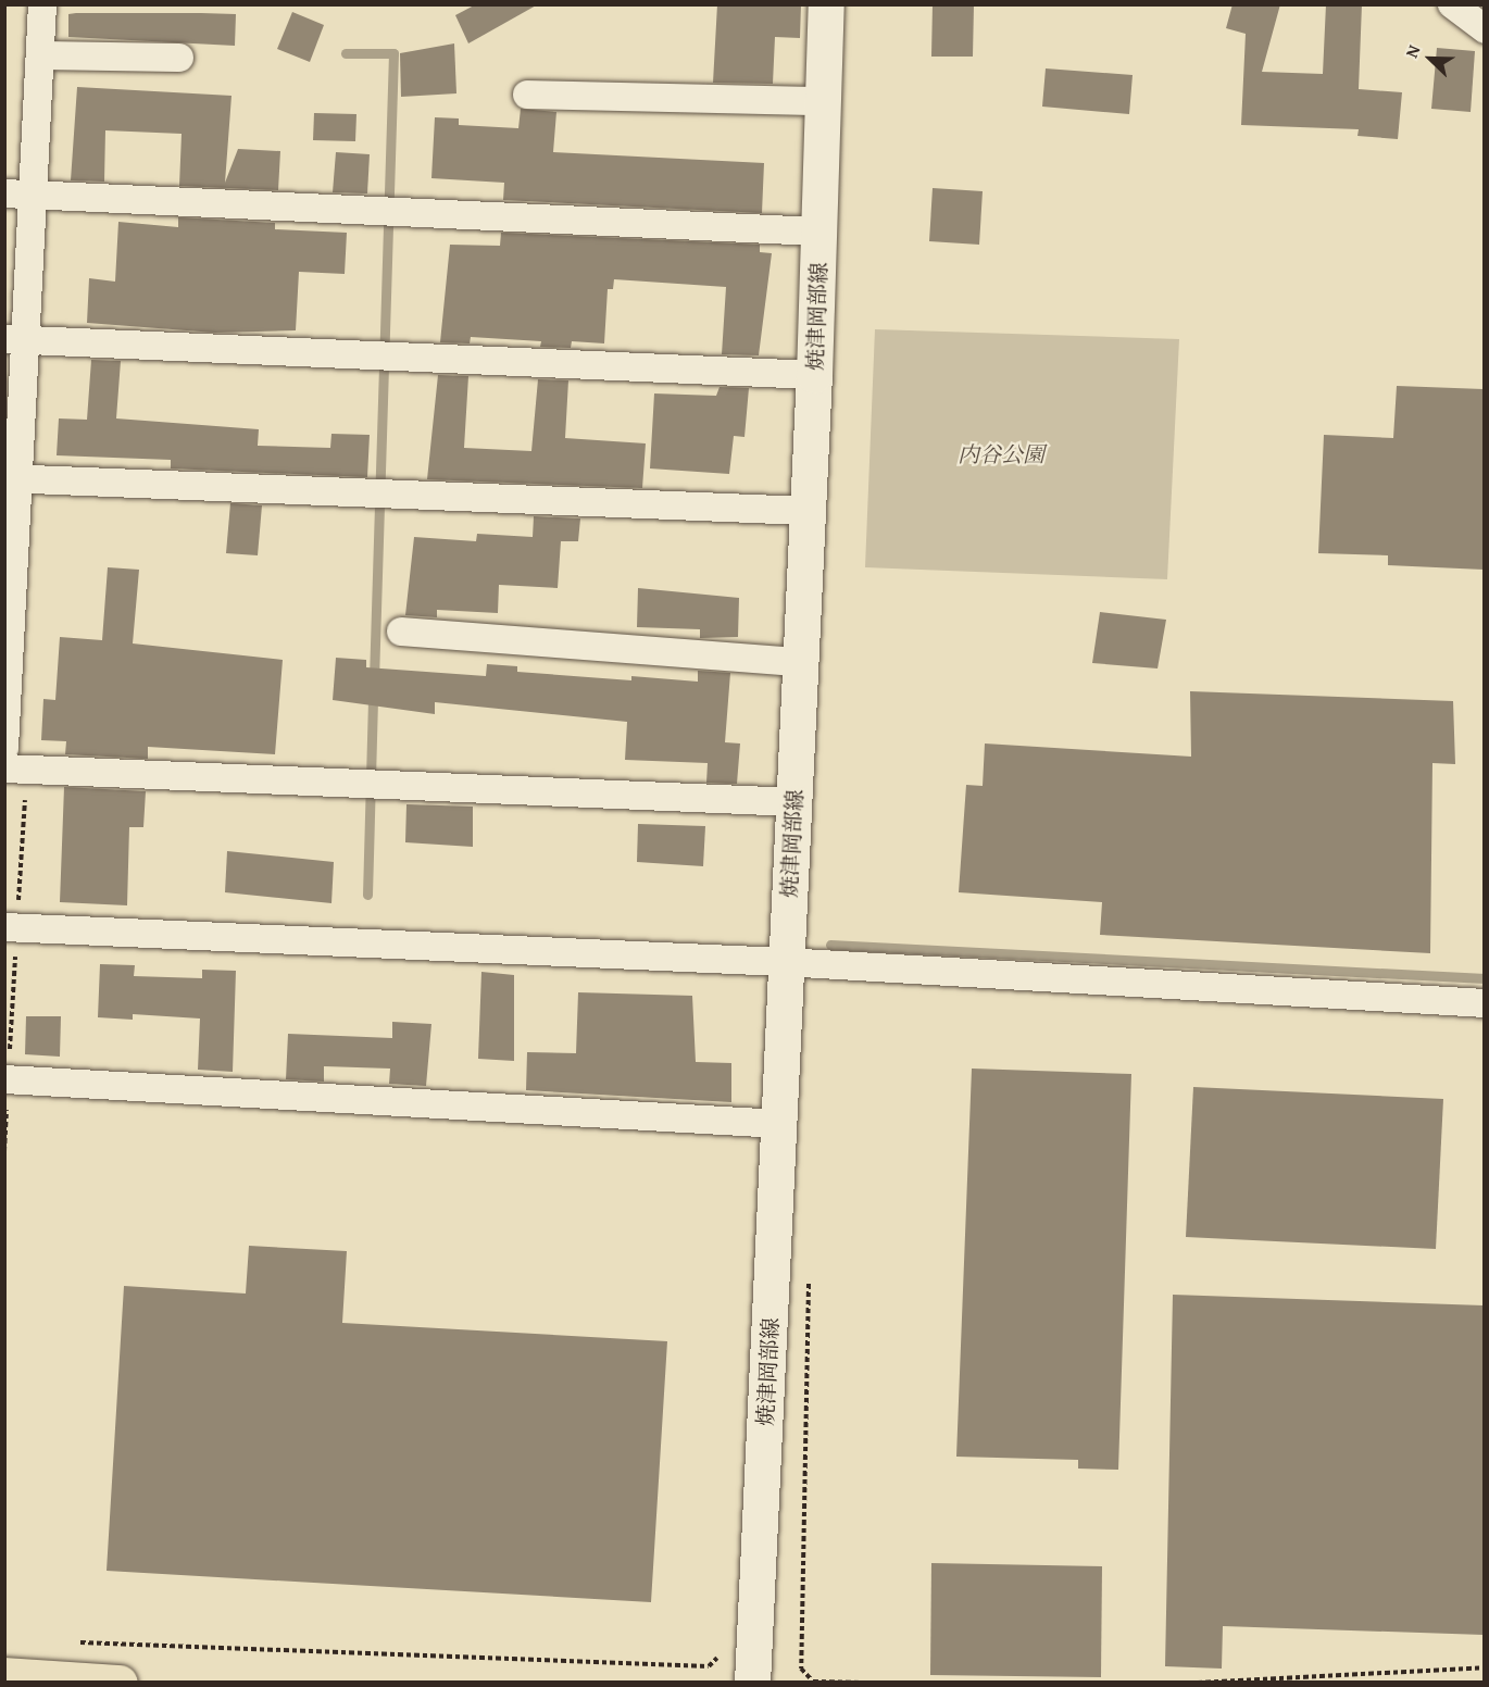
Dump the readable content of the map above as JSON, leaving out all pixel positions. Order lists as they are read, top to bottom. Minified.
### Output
{"streets":{"main road":["焼津岡部線"]},"parks":["内谷公園"],"north":"top left"}
